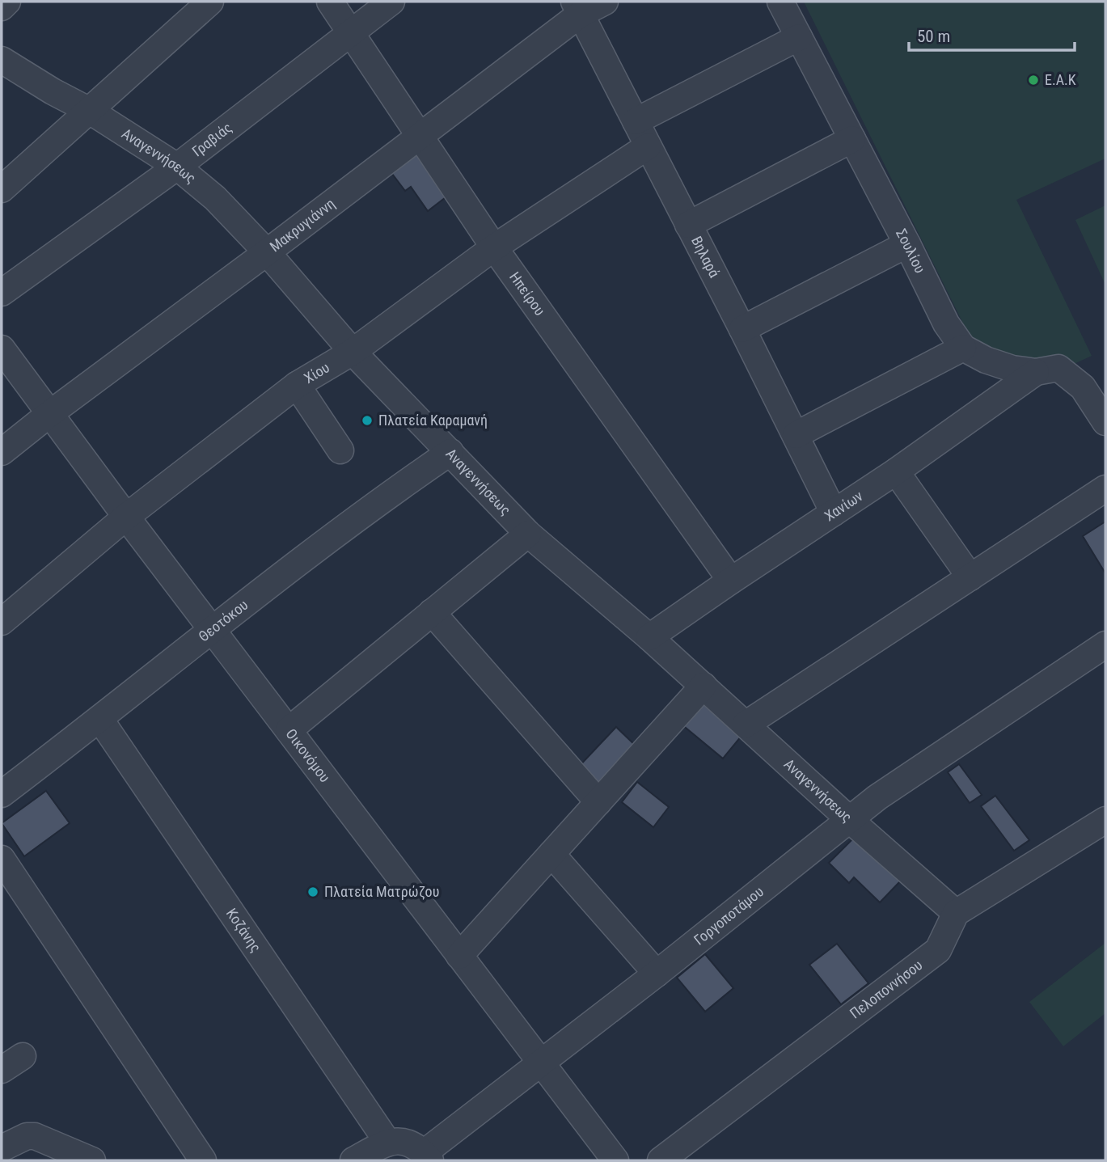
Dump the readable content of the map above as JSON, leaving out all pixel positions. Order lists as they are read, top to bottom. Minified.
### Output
{"streets":{"street":["Γραβιάς","Αναγεννήσεως","Μακρυγιάννη","Σουλίου","Βηλαρά","Ηπείρου","Χίου","Χανίων","Θεοτόκου","Οικονόμου","Γοργοποτάμου","Κοζάνης","Πελοποννήσου"]},"crossings":[["Γραβιάς","Αναγεννήσεως"],["Γραβιάς","Ηπείρου"],["Αναγεννήσεως","Μακρυγιάννη"],["Αναγεννήσεως","Χίου"],["Αναγεννήσεως","Χανίων"],["Αναγεννήσεως","Θεοτόκου"],["Αναγεννήσεως","Γοργοποτάμου"],["Αναγεννήσεως","Πελοποννήσου"],["Μακρυγιάννη","Βηλαρά"],["Μακρυγιάννη","Ηπείρου"],["Μακρυγιάννη","Οικονόμου"],["Σουλίου","Χανίων"],["Βηλαρά","Χίου"],["Βηλαρά","Χανίων"],["Ηπείρου","Χίου"],["Ηπείρου","Χανίων"],["Χίου","Οικονόμου"],["Θεοτόκου","Οικονόμου"],["Θεοτόκου","Κοζάνης"],["Οικονόμου","Γοργοποτάμου"],["Γοργοποτάμου","Κοζάνης"]],"places":["E.A.K","Πλατεία Καραμανή","Πλατεία Ματρώζου"],"scale_bar":"50 m"}
